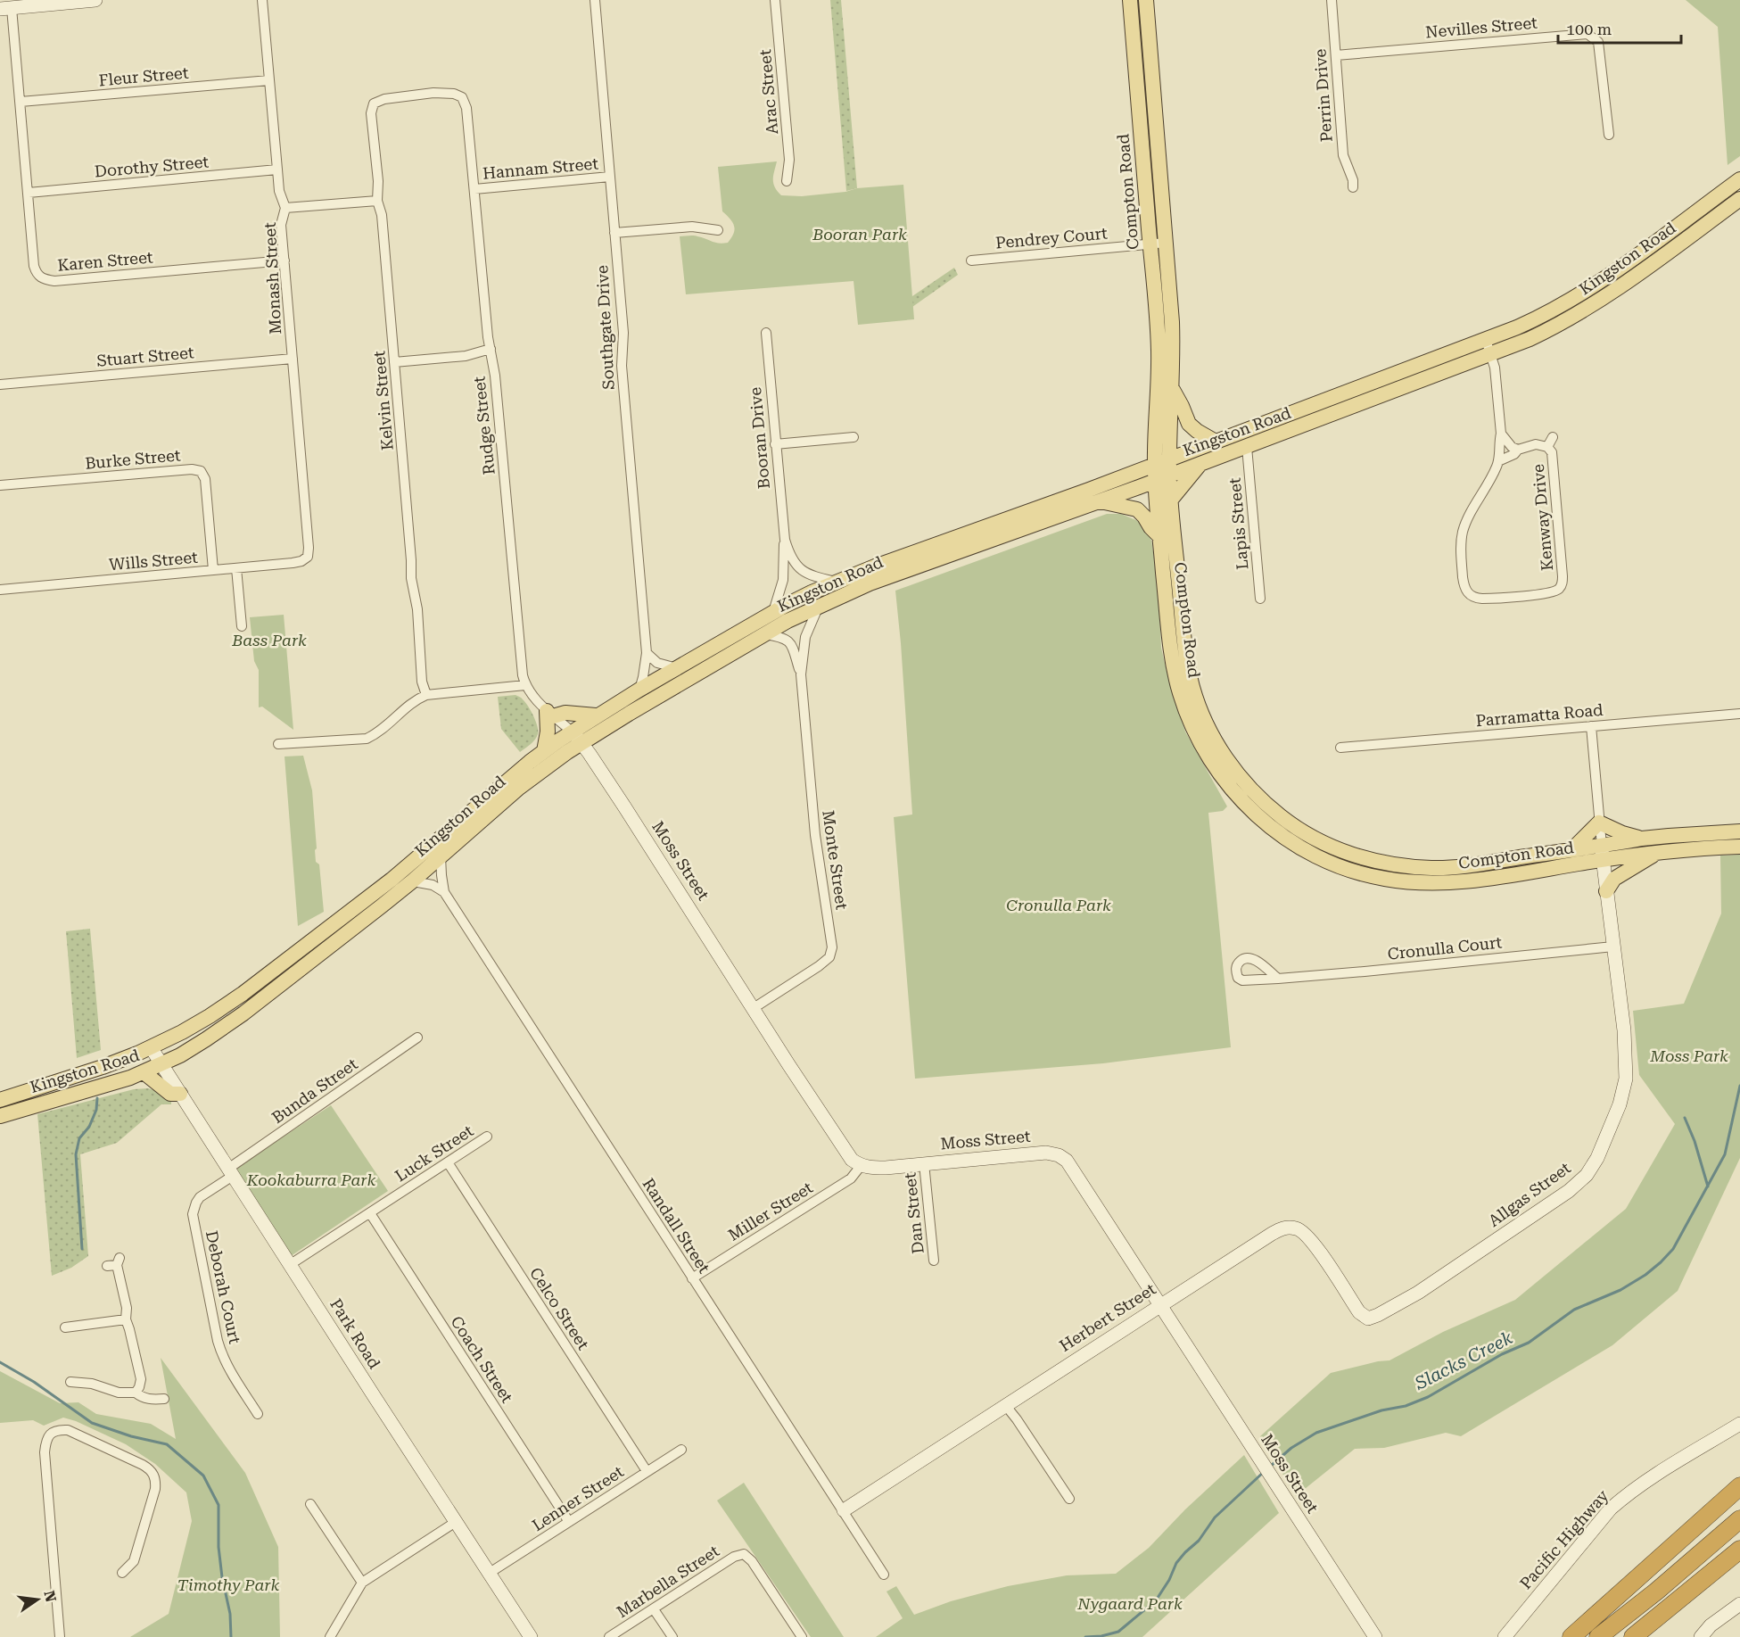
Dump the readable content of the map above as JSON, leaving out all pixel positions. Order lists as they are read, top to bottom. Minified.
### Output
{"streets":{"main road":["Compton Road","Kingston Road"],"street":["Nevilles Street","Fleur Street","Arac Street","Perrin Drive","Dorothy Street","Hannam Street","Pendrey Court","Karen Street","Monash Street","Southgate Drive","Stuart Street","Kelvin Street","Rudge Street","Booran Drive","Burke Street","Kenway Drive","Lapis Street","Wills Street","Parramatta Road","Monte Street","Moss Street","Cronulla Court","Bunda Street","Luck Street","Allgas Street","Miller Street","Dan Street","Randall Street","Deborah Court","Celco Street","Herbert Street","Park Road","Coach Street","Lenner Street","Pacific Highway","Marbella Street"]},"crossings":[["Nevilles Street","Perrin Drive"],["Fleur Street","Karen Street"],["Fleur Street","Monash Street"],["Dorothy Street","Karen Street"],["Dorothy Street","Monash Street"],["Hannam Street","Southgate Drive"],["Hannam Street","Rudge Street"],["Compton Road","Pendrey Court"],["Compton Road","Kingston Road"],["Compton Road","Allgas Street"],["Kingston Road","Southgate Drive"],["Kingston Road","Rudge Street"],["Kingston Road","Booran Drive"],["Kingston Road","Kenway Drive"],["Kingston Road","Lapis Street"],["Kingston Road","Monte Street"],["Kingston Road","Moss Street"],["Kingston Road","Randall Street"],["Kingston Road","Park Road"],["Karen Street","Monash Street"],["Monash Street","Stuart Street"],["Monash Street","Wills Street"],["Kelvin Street","Rudge Street"],["Rudge Street","Moss Street"],["Burke Street","Wills Street"],["Monte Street","Moss Street"],["Moss Street","Miller Street"],["Moss Street","Dan Street"],["Moss Street","Herbert Street"],["Cronulla Court","Allgas Street"],["Bunda Street","Deborah Court"],["Bunda Street","Park Road"],["Luck Street","Celco Street"],["Luck Street","Park Road"],["Luck Street","Coach Street"],["Allgas Street","Herbert Street"],["Miller Street","Randall Street"],["Randall Street","Herbert Street"],["Deborah Court","Park Road"],["Celco Street","Lenner Street"],["Park Road","Lenner Street"],["Coach Street","Lenner Street"]],"water":["Slacks Creek"],"parks":["Booran Park","Bass Park","Cronulla Park","Moss Park","Kookaburra Park","Timothy Park","Nygaard Park"],"scale_bar":"100 m","north":"right"}
